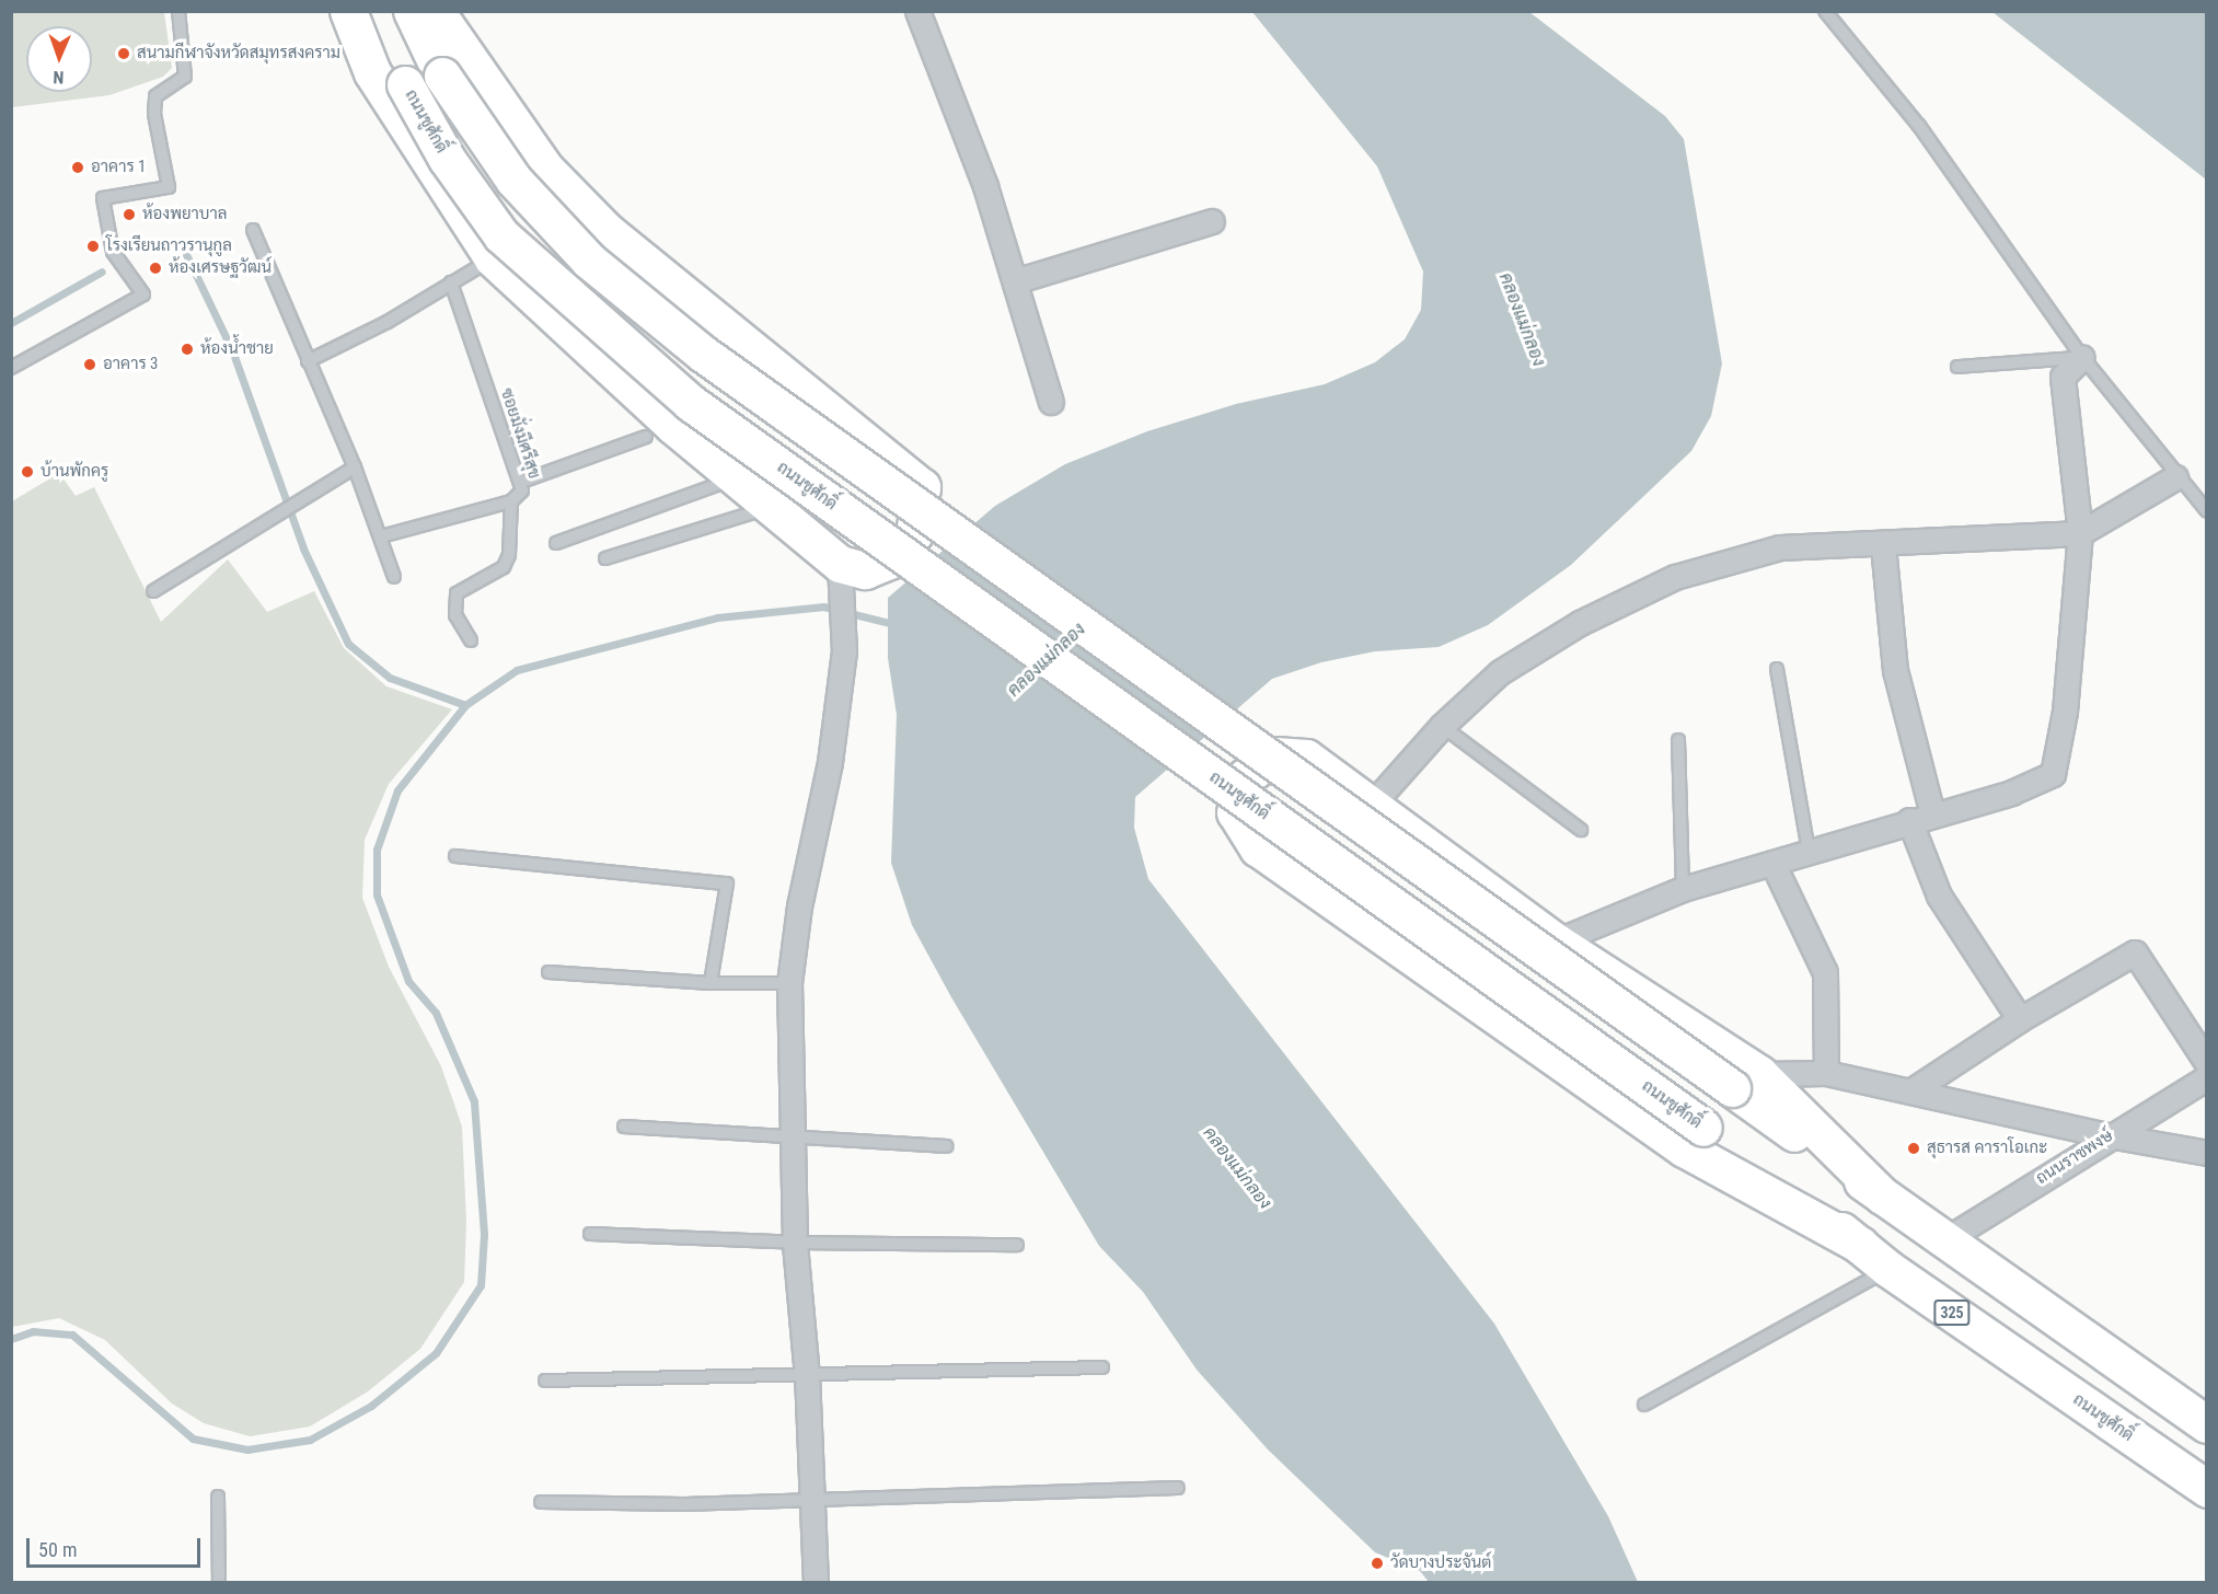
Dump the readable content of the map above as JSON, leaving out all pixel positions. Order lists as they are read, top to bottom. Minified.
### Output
{"streets":{"main road":["ถนนชูศักดิ์","325"],"street":["ถนนราชพงษ์"],"lane":["ซอยมั่งมีศรีสุข"]},"water":["คลองแม่กลอง"],"places":["สนามกีฬาจังหวัดสมุทรสงคราม","อาคาร 1","ห้องพยาบาล","โรงเรียนถาวรานุกูล","ห้องเศรษฐวัฒน์","ห้องน้ำชาย","อาคาร 3","บ้านพักครู","สุธารส คาราโอเกะ","วัดบางประจันต์"],"scale_bar":"50 m","north":"bottom"}
